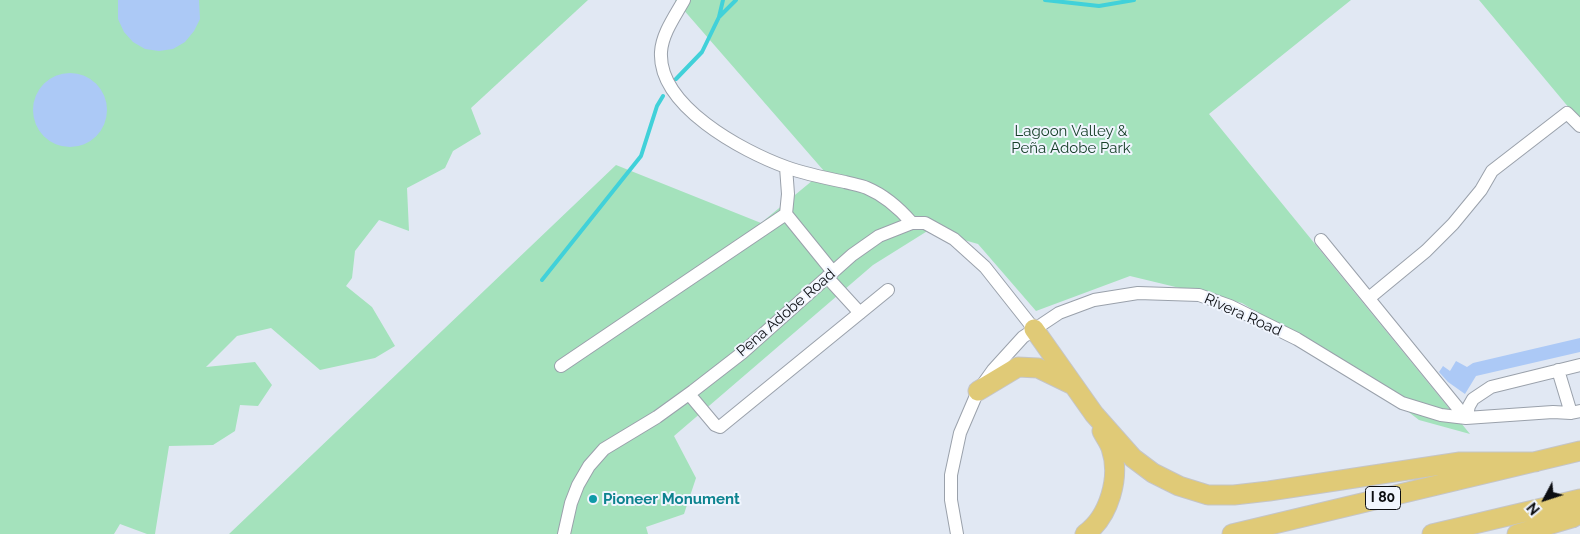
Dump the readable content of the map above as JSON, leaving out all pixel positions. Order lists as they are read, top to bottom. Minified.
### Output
{"streets":{"highway":["I 80"],"street":["Pena Adobe Road","Rivera Road"]},"parks":["Lagoon Valley & Peña Adobe Park"],"places":["Pioneer Monument"],"north":"bottom left"}
